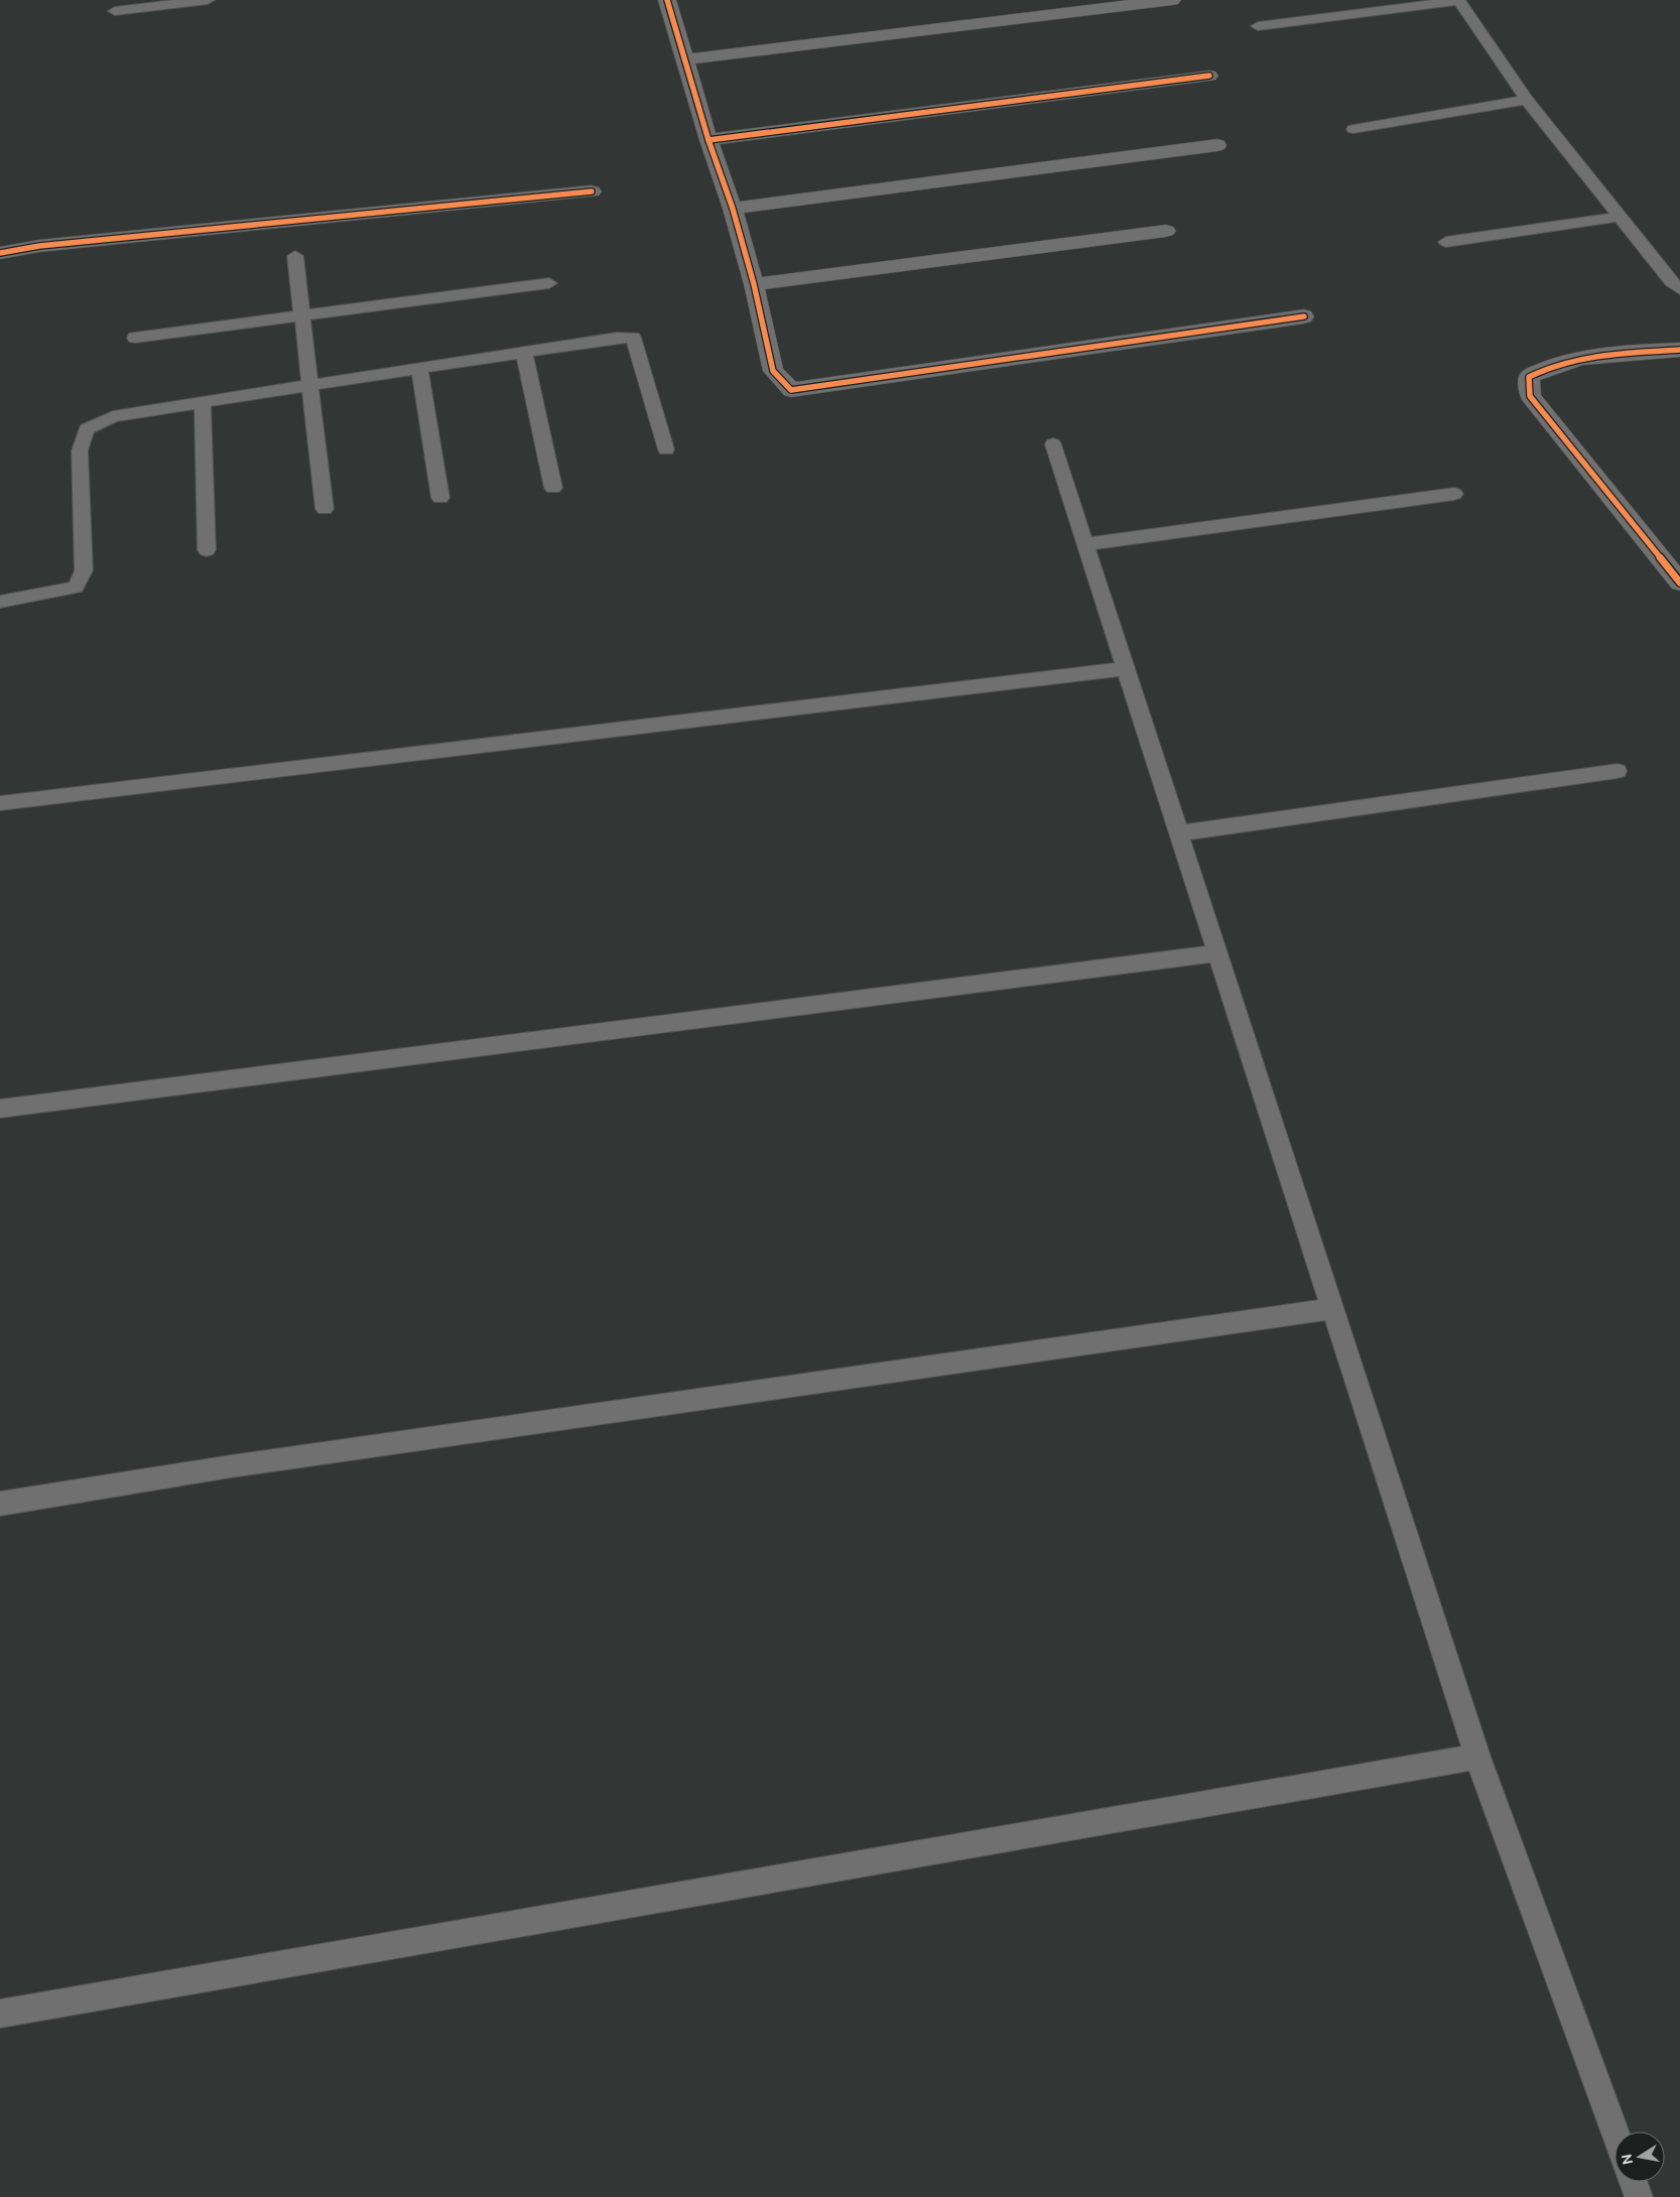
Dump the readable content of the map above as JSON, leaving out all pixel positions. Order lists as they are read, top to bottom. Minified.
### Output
{"north":"left"}
